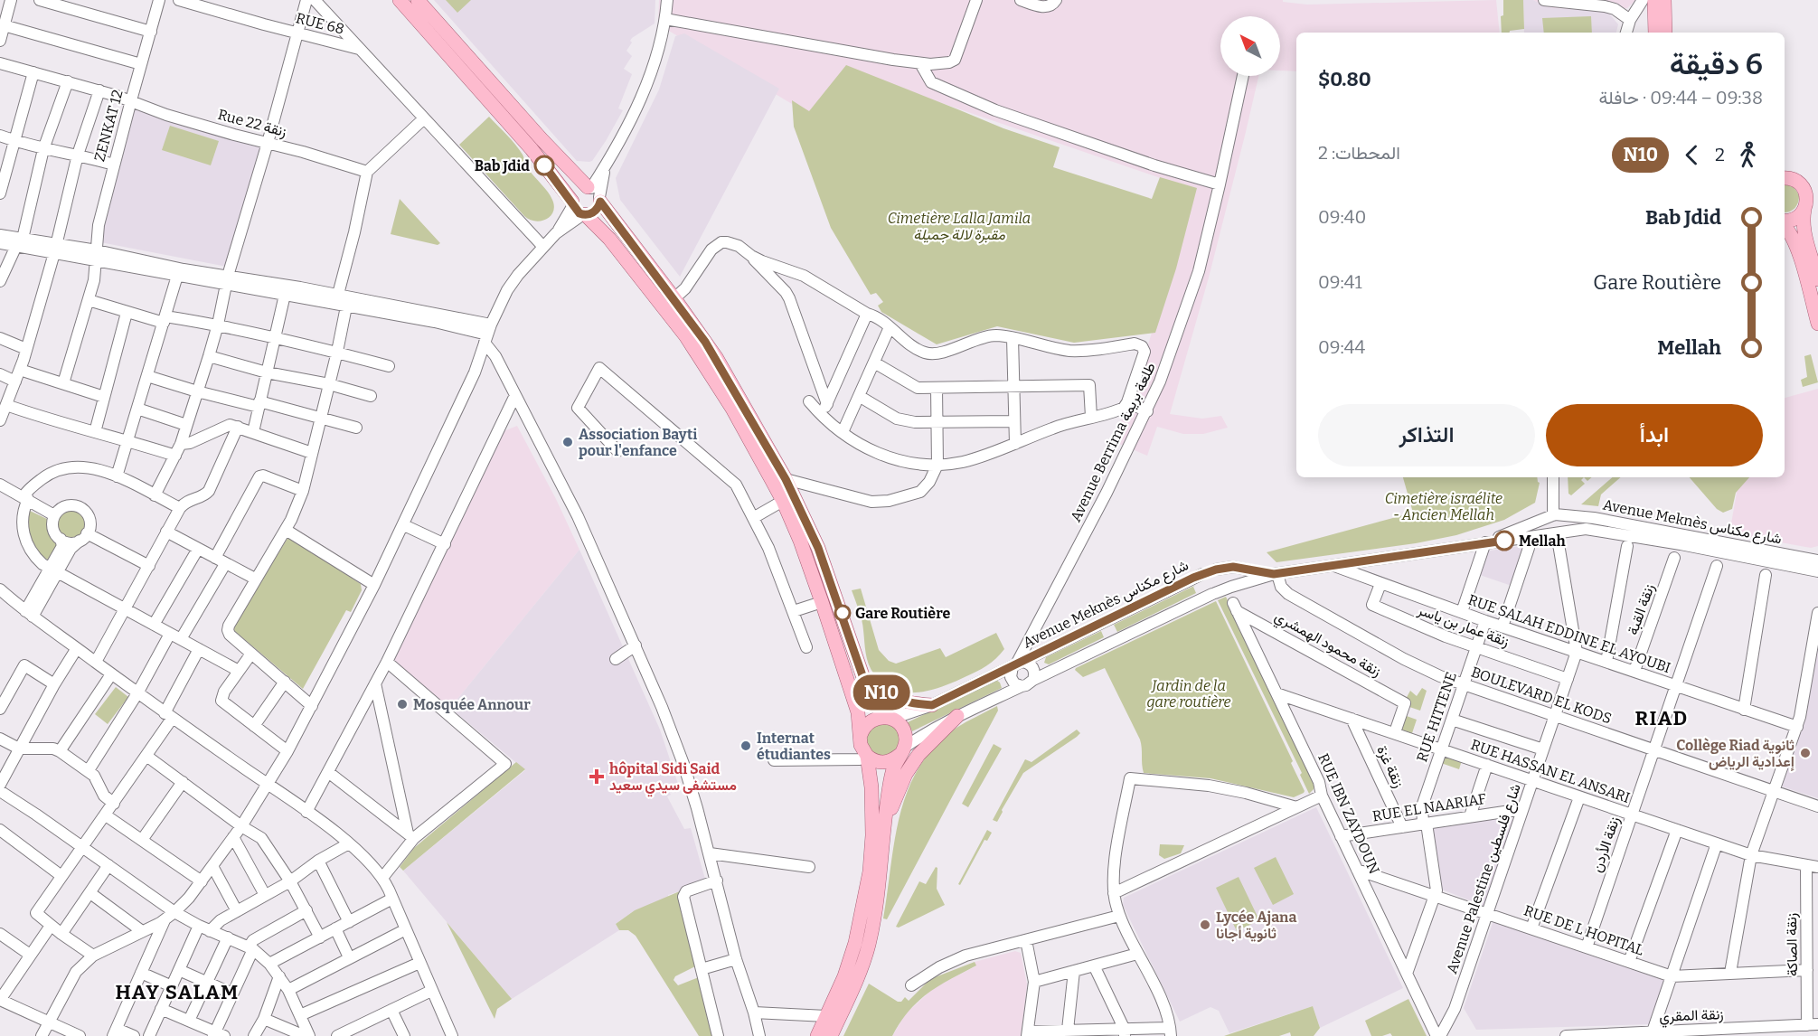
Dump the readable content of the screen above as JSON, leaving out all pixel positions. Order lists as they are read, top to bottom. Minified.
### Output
{"streets":{"street":["RUE 68","Rue 22 زنقة","ZENKAT 12","Avenue Berrima طلعة بريمة","Avenue Meknès شارع مكناس","زنقة القبة","زنقة عمار بن ياسر","RUE SALAH EDDINE EL AYOUBI","زنقة محمود الهمشري","BOULEVARD EL KODS","RUE HITTENE","زنقة غزة","RUE HASSAN EL ANSARI","RUE EL NAARIAF","RUE IBN ZAYDOUN","زنقة الأردن","Avenue Palestine شارع فلسطين","RUE DE L HOPITAL","زنقة الصاكة","زنقة المقري"]},"crossings":[["Rue 22 زنقة","ZENKAT 12"],["Avenue Berrima طلعة بريمة","Avenue Meknès شارع مكناس"],["Avenue Meknès شارع مكناس","RUE SALAH EDDINE EL AYOUBI"],["Avenue Meknès شارع مكناس","BOULEVARD EL KODS"],["Avenue Meknès شارع مكناس","Avenue Palestine شارع فلسطين"],["زنقة القبة","RUE SALAH EDDINE EL AYOUBI"],["زنقة عمار بن ياسر","RUE SALAH EDDINE EL AYOUBI"],["زنقة عمار بن ياسر","RUE HITTENE"],["زنقة عمار بن ياسر","Avenue Palestine شارع فلسطين"],["RUE SALAH EDDINE EL AYOUBI","RUE HITTENE"],["RUE SALAH EDDINE EL AYOUBI","زنقة الأردن"],["RUE SALAH EDDINE EL AYOUBI","Avenue Palestine شارع فلسطين"],["زنقة محمود الهمشري","RUE HASSAN EL ANSARI"],["زنقة محمود الهمشري","RUE IBN ZAYDOUN"],["BOULEVARD EL KODS","RUE HITTENE"],["BOULEVARD EL KODS","زنقة الأردن"],["BOULEVARD EL KODS","Avenue Palestine شارع فلسطين"],["RUE HITTENE","RUE HASSAN EL ANSARI"],["RUE HITTENE","RUE EL NAARIAF"],["RUE HITTENE","RUE DE L HOPITAL"],["زنقة غزة","RUE HASSAN EL ANSARI"],["زنقة غزة","RUE EL NAARIAF"],["RUE HASSAN EL ANSARI","RUE IBN ZAYDOUN"],["RUE HASSAN EL ANSARI","زنقة الأردن"],["RUE HASSAN EL ANSARI","Avenue Palestine شارع فلسطين"],["RUE HASSAN EL ANSARI","زنقة الصاكة"],["RUE EL NAARIAF","RUE IBN ZAYDOUN"],["RUE EL NAARIAF","Avenue Palestine شارع فلسطين"],["RUE IBN ZAYDOUN","Avenue Palestine شارع فلسطين"],["RUE IBN ZAYDOUN","RUE DE L HOPITAL"],["زنقة الأردن","RUE DE L HOPITAL"],["Avenue Palestine شارع فلسطين","RUE DE L HOPITAL"],["RUE DE L HOPITAL","زنقة الصاكة"],["زنقة الصاكة","زنقة المقري"]],"districts":["RIAD","HAY SALAM"],"parks":["Cimetière Lalla Jamila مقبرة لالة جميلة","Cimetière israélite - Ancien Mellah","Jardin de la gare routière"],"places":{"other":["Bab Jdid","Association Bayti pour l'enfance","Mellah","Gare Routière","Mosquée Annour","Internat étudiantes","Collège Riad ثانوية إعدادية الرياض","Lycée Ajana ثانوية أجانا"],"health":["hôpital Sidi Said مستشفى سيدي سعيد"]},"lines":["bus line N10"],"north":"top left","page":{"on_map":"N10","heading":["6 دقيقة","09:38 – 09:44 · حافلة","$0.80"],"legs":["2","N10","المحطات: 2"],"list":[{"name":"Bab Jdid","value":"09:40"},{"name":"Gare Routière","value":"09:41"},{"name":"Mellah","value":"09:44"}],"buttons":["ابدأ","التذاكر"]}}
